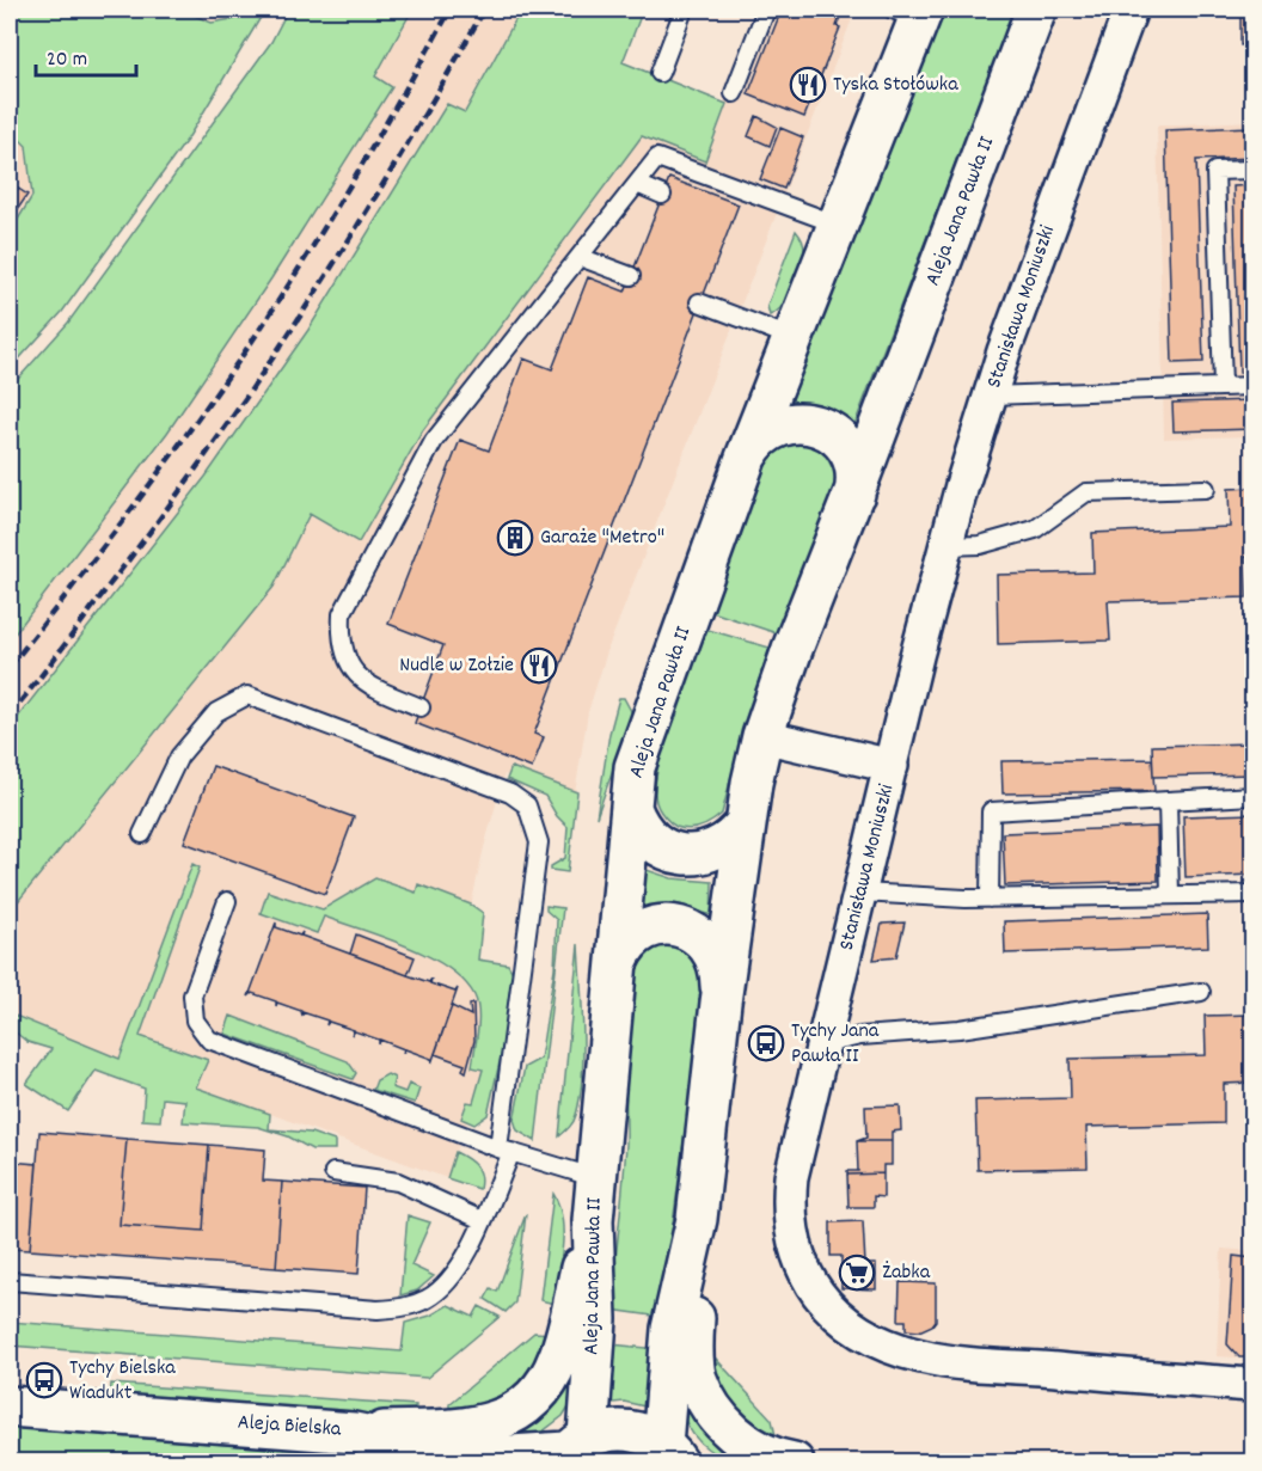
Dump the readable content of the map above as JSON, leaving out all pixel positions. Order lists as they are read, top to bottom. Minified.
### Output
{"streets":{"street":["Aleja Jana Pawła II","Stanisława Moniuszki","Aleja Bielska"]},"crossings":[["Aleja Jana Pawła II","Aleja Bielska"]],"places":{"restaurant":["Tyska Stołówka","Nudle w Zołzie"],"building":["Garaże \"Metro\""],"bus stop":["Tychy Jana Pawła II","Tychy Bielska Wiadukt"],"supermarket":["Żabka"]},"scale_bar":"20 m"}
